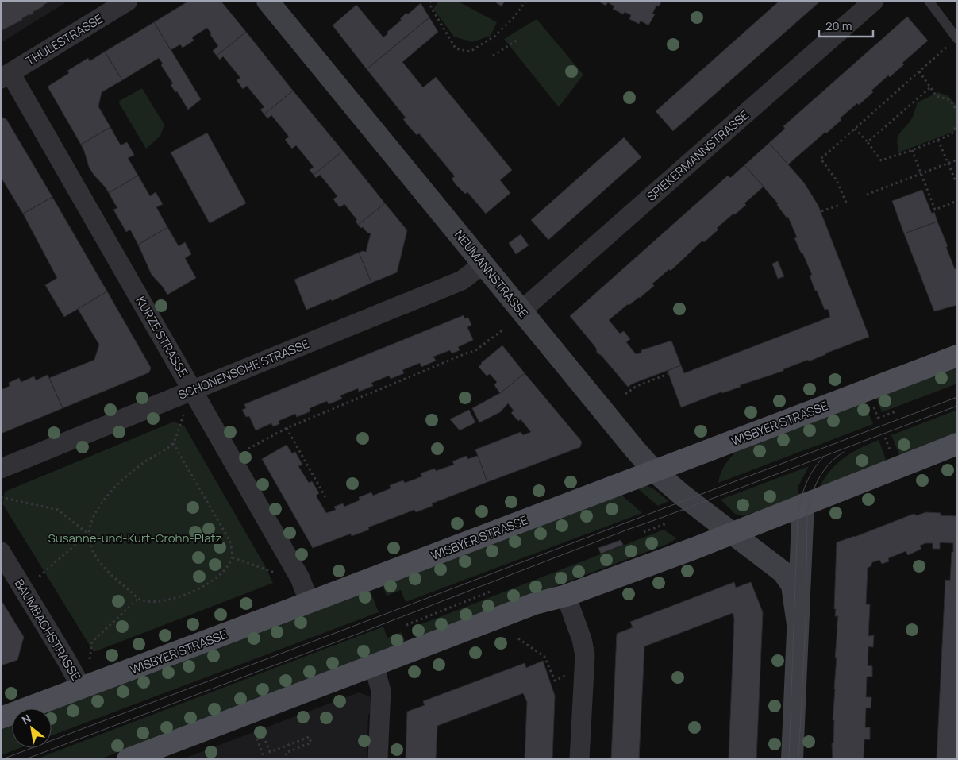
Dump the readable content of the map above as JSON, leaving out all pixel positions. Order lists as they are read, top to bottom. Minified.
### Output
{"streets":{"main road":["WISBYER STRASSE"],"street":["THULESTRASSE","SPIEKERMANNSTRASSE","NEUMANNSTRASSE","KURZE STRASSE","SCHONENSCHE STRASSE","BAUMBACHSTRASSE"]},"crossings":[["THULESTRASSE","KURZE STRASSE"],["SPIEKERMANNSTRASSE","NEUMANNSTRASSE"],["NEUMANNSTRASSE","SCHONENSCHE STRASSE"],["NEUMANNSTRASSE","WISBYER STRASSE"],["KURZE STRASSE","SCHONENSCHE STRASSE"],["KURZE STRASSE","WISBYER STRASSE"],["WISBYER STRASSE","BAUMBACHSTRASSE"]],"parks":["Susanne-und-Kurt-Crohn-Platz"],"scale_bar":"20 m","north":"top left"}
